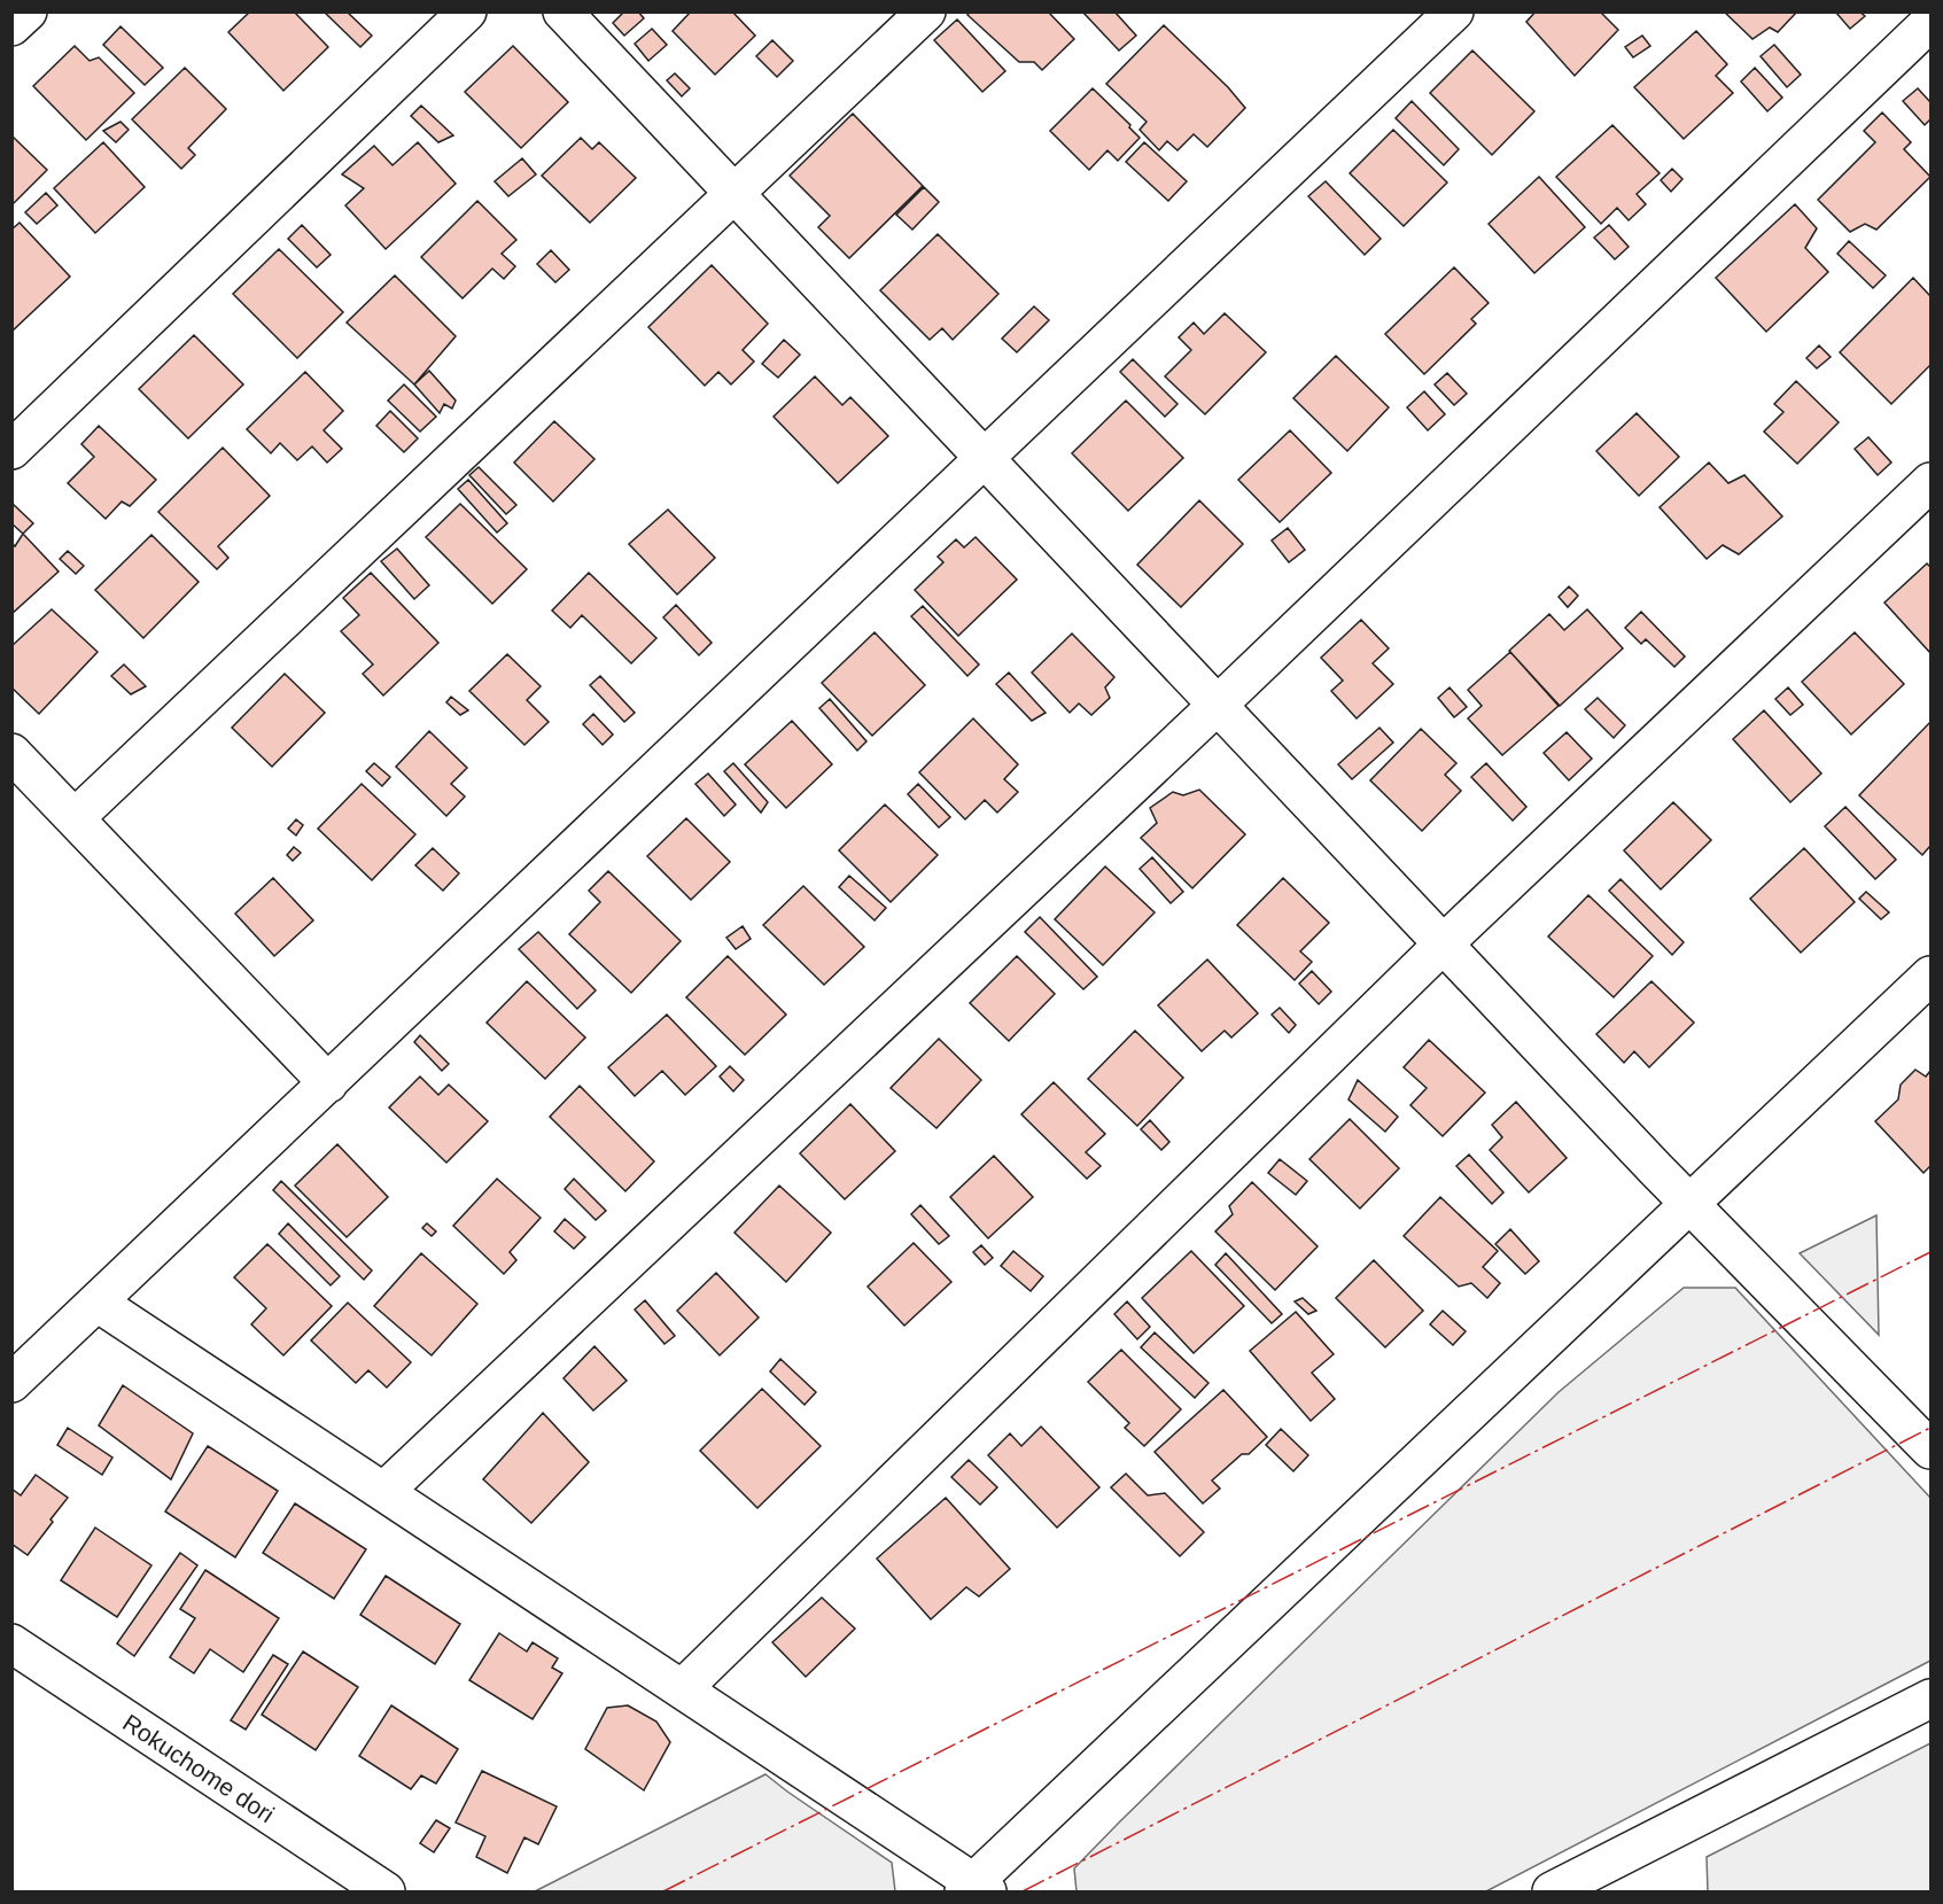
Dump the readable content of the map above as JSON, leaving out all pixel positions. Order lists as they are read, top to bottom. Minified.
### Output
{"streets":{"street":["Rokuchome dori"]}}
